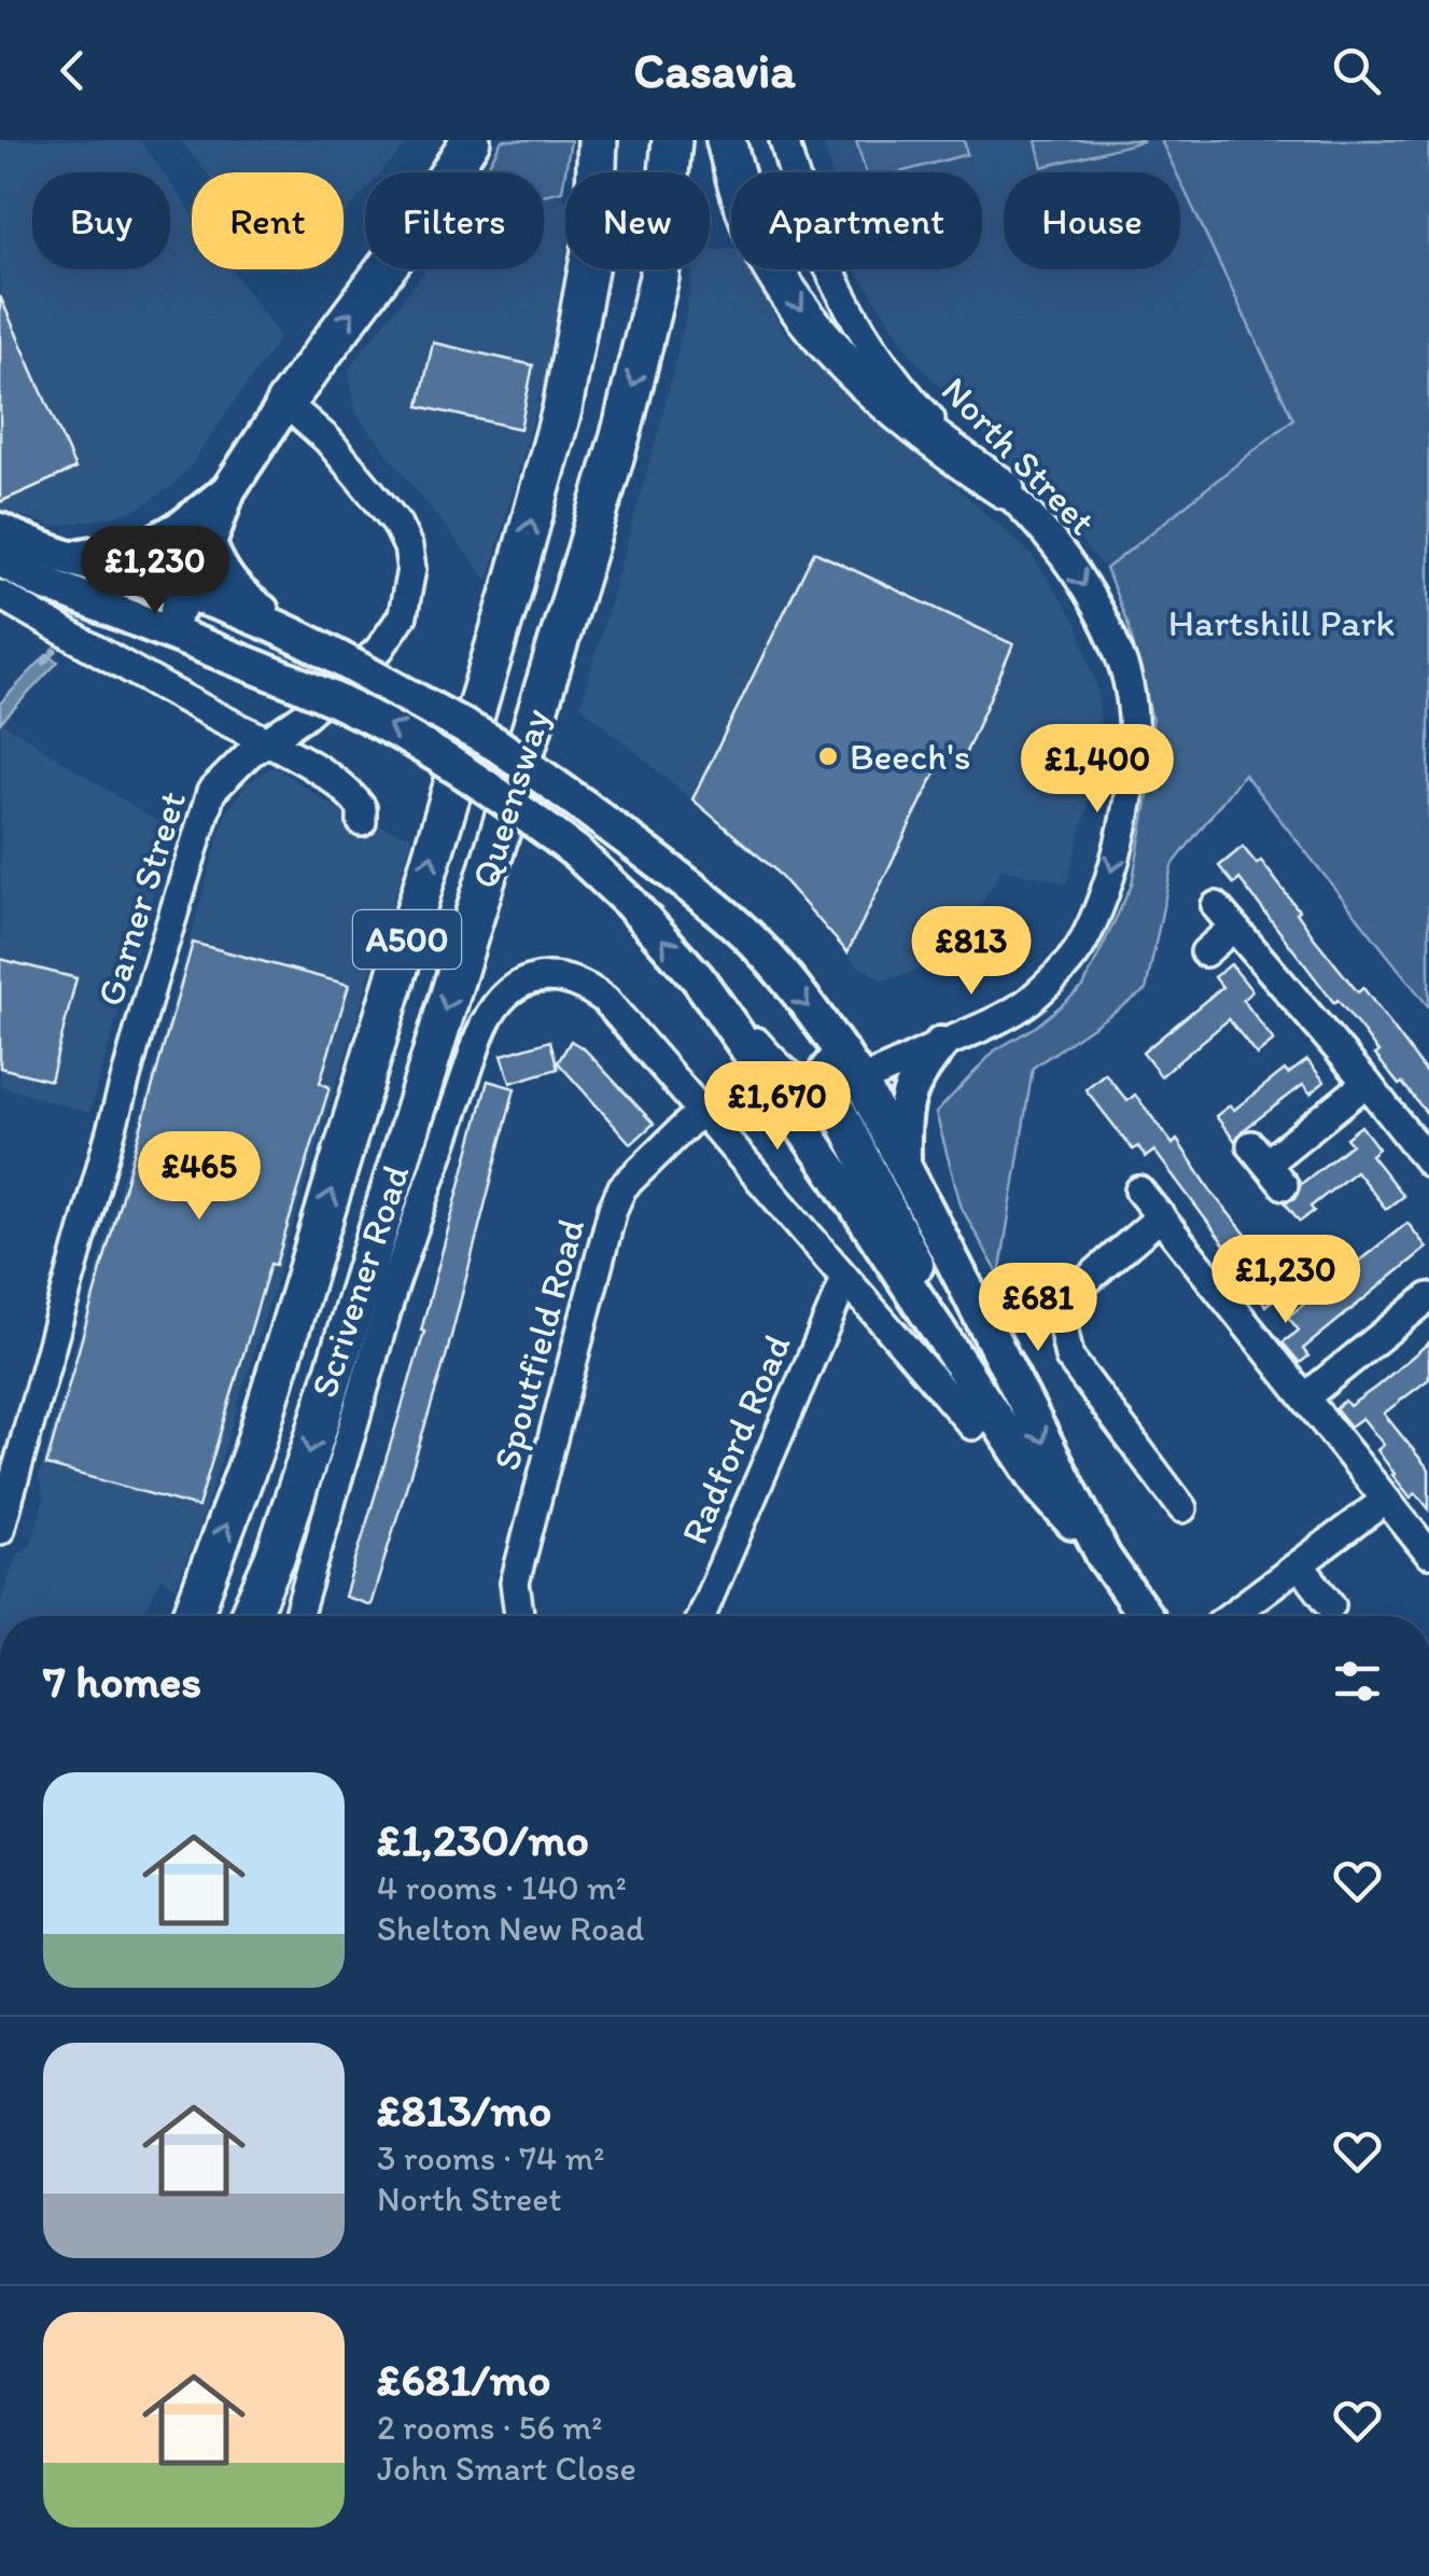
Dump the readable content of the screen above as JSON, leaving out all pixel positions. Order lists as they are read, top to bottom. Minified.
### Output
{"streets":{"highway":["Queensway","A500"],"street":["North Street","Garner Street","Scrivener Road","Spoutfield Road","Radford Road"]},"crossings":[["Scrivener Road","Spoutfield Road"]],"one_way":["North Street"],"parks":["Hartshill Park"],"places":["Beech's"],"page":{"header":"Casavia","chip":["Buy","Rent","Filters","New","Apartment","House"],"price":["£1,230","£1,400","£813","£1,670","£465","£1,230","£681"],"heading":"7 homes","list":[{"name":"£1,230/mo","note":"4 rooms · 140 m² · Shelton New Road"},{"name":"£813/mo","note":"3 rooms · 74 m² · North Street"},{"name":"£681/mo","note":"2 rooms · 56 m² · John Smart Close"}]}}
